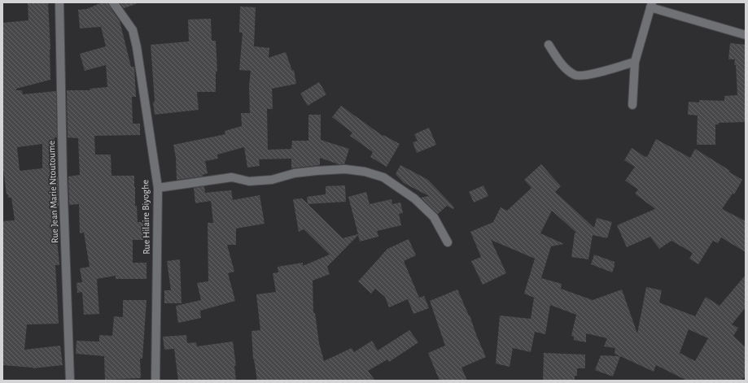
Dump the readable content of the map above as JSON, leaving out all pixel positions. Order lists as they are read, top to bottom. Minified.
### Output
{"streets":{"street":["Rue Jean Marie Ntoutoume","Rue Hilaire Biyoghe"]}}
